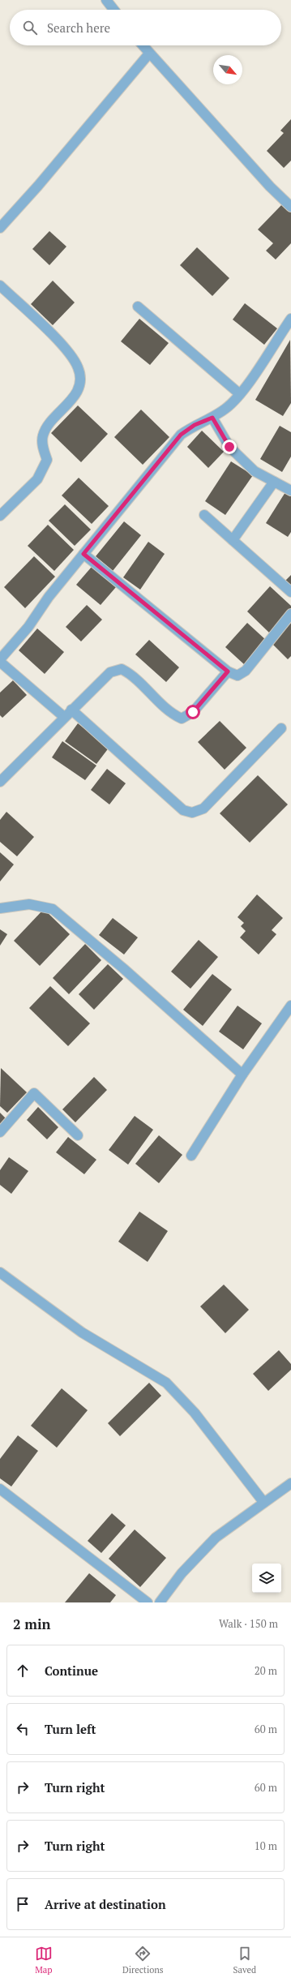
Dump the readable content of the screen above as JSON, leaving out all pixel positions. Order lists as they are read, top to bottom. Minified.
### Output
{"north":"bottom right","page":{"search":"Search here","heading":["2 min","Walk · 150 m"],"list":[["Continue","20 m"],["Turn left","60 m"],["Turn right","60 m"],["Turn right","10 m"],"Arrive at destination"],"nav":["Map","Directions","Saved"]}}
